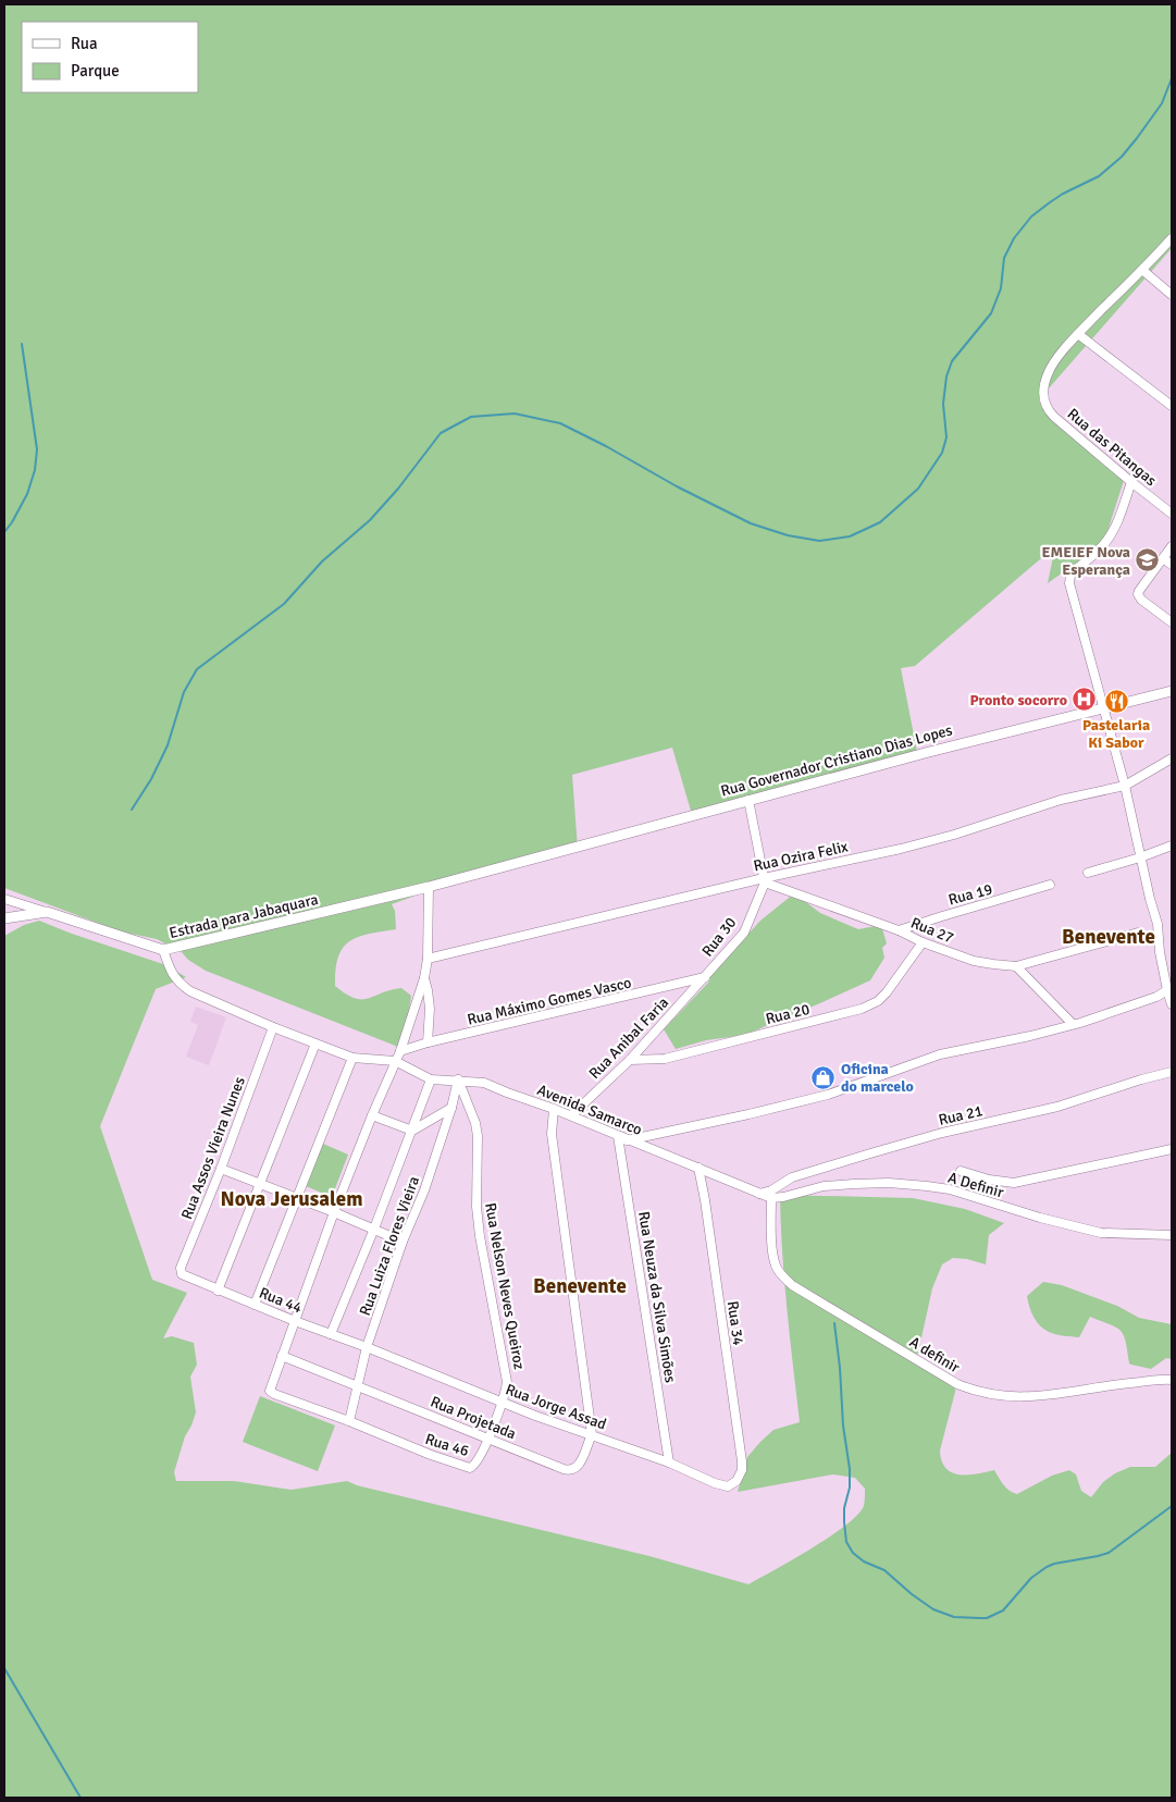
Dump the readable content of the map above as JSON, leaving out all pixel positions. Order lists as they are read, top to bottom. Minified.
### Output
{"streets":{"street":["Rua das Pitangas","Rua Governador Cristiano Dias Lopes","Rua Ozira Felix","Rua 19","Estrada para Jabaquara","Rua 27","Rua 30","Rua Máximo Gomes Vasco","Rua 20","Rua Anibal Faria","Avenida Samarco","Rua 21","Rua Assos Vieira Nunes","A Definir","Rua Luiza Flores Vieira","Rua Nelson Neves Queiroz","Rua Neuza da Silva Simões","Rua 44","Rua 34","A definir","Rua Jorge Assad","Rua Projetada","Rua 46"]},"crossings":[["Rua Governador Cristiano Dias Lopes","Estrada para Jabaquara"],["Rua Ozira Felix","Rua 27"],["Rua Ozira Felix","Rua 30"],["Rua 19","Rua 27"],["Rua 27","Rua 30"],["Rua 27","Rua 20"],["Rua 30","Rua Máximo Gomes Vasco"],["Rua 30","Rua Anibal Faria"],["Rua Máximo Gomes Vasco","Rua Anibal Faria"],["Rua 20","Rua Anibal Faria"],["Rua Anibal Faria","Avenida Samarco"],["Avenida Samarco","Rua 21"],["Avenida Samarco","A Definir"],["Avenida Samarco","Rua Luiza Flores Vieira"],["Avenida Samarco","Rua Nelson Neves Queiroz"],["Avenida Samarco","Rua Neuza da Silva Simões"],["Avenida Samarco","Rua 34"],["Avenida Samarco","A definir"],["Rua Assos Vieira Nunes","Rua 44"],["A Definir","A definir"],["Rua Luiza Flores Vieira","Rua Nelson Neves Queiroz"],["Rua Luiza Flores Vieira","Rua 44"],["Rua Luiza Flores Vieira","Rua Jorge Assad"],["Rua Luiza Flores Vieira","Rua Projetada"],["Rua Luiza Flores Vieira","Rua 46"],["Rua Nelson Neves Queiroz","Rua Jorge Assad"],["Rua Nelson Neves Queiroz","Rua 46"],["Rua Neuza da Silva Simões","Rua Jorge Assad"],["Rua 44","Rua Jorge Assad"],["Rua 34","Rua Jorge Assad"],["Rua Jorge Assad","Rua Projetada"],["Rua Jorge Assad","Rua 46"],["Rua Projetada","Rua 46"]],"districts":["Benevente","Nova Jerusalem","Benevente"],"places":{"school or university":["EMEIEF Nova Esperança"],"hospital":["Pronto socorro"],"restaurant":["Pastelaria Ki Sabor"],"shop":["Oficina do marcelo"]},"legend":["Rua","Parque"]}
